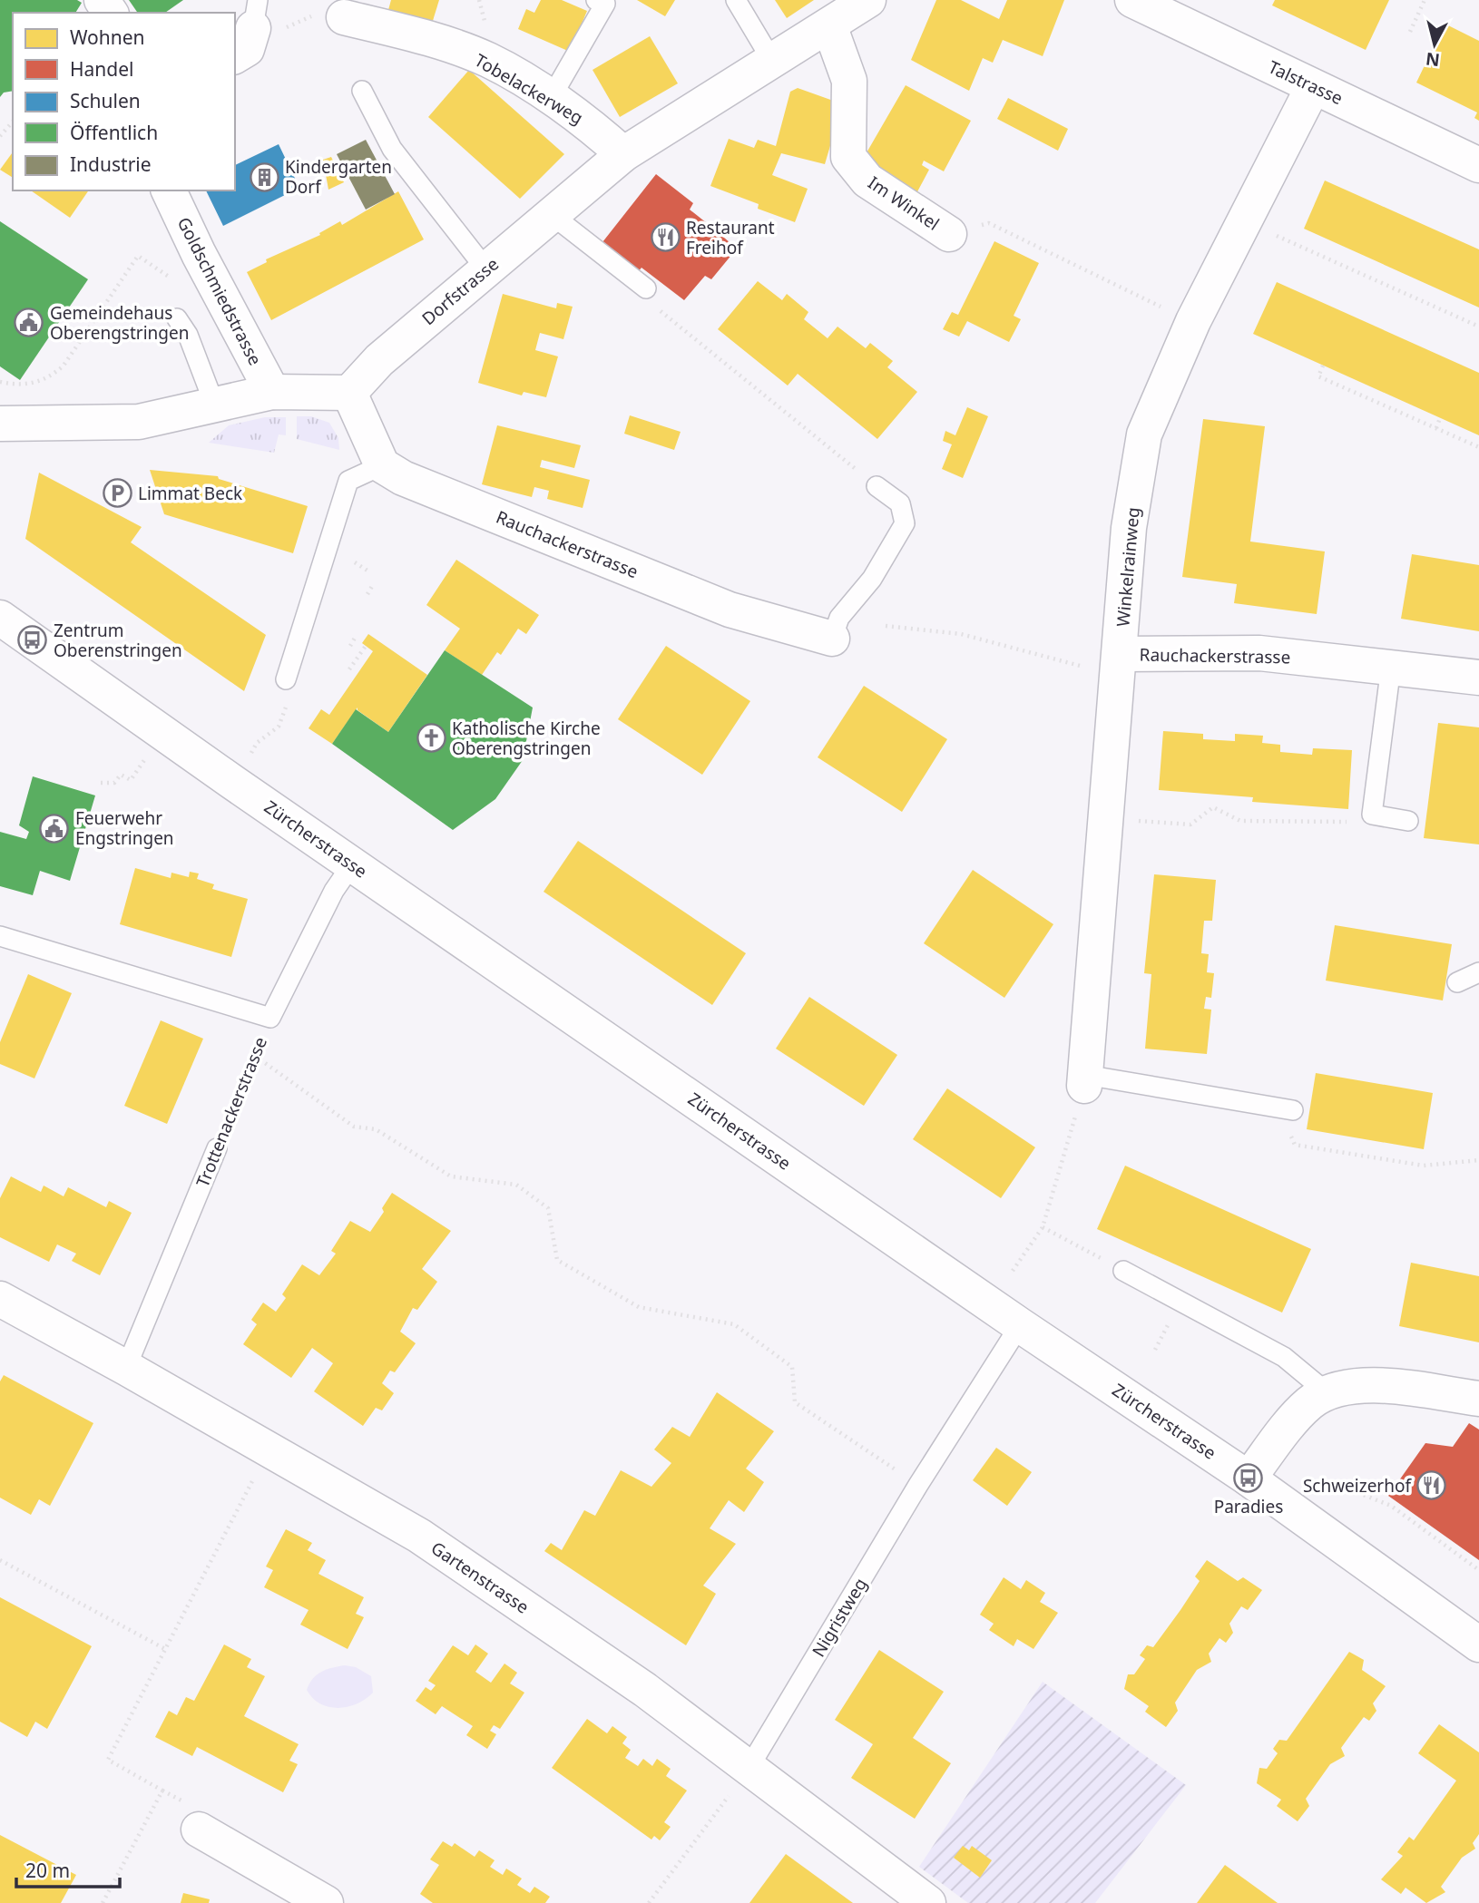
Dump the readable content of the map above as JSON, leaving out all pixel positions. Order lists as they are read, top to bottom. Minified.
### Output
{"streets":{"street":["Talstrasse","Tobelackerweg","Im Winkel","Goldschmiedstrasse","Dorfstrasse","Rauchackerstrasse","Winkelrainweg","Zürcherstrasse","Gartenstrasse"],"lane":["Trottenackerstrasse","Nigristweg"]},"crossings":[["Talstrasse","Winkelrainweg"],["Tobelackerweg","Dorfstrasse"],["Im Winkel","Dorfstrasse"],["Im Winkel","Winkelrainweg"],["Rauchackerstrasse","Winkelrainweg"],["Zürcherstrasse","Trottenackerstrasse"],["Zürcherstrasse","Nigristweg"],["Trottenackerstrasse","Gartenstrasse"],["Gartenstrasse","Nigristweg"]],"places":{"building":["Kindergarten Dorf"],"restaurant":["Restaurant Freihof","Schweizerhof"],"public building":["Gemeindehaus Oberengstringen","Feuerwehr Engstringen"],"parking":["Limmat Beck"],"bus stop":["Zentrum Oberenstringen","Paradies"],"church":["Katholische Kirche Oberengstringen"]},"legend":["Wohnen","Handel","Schulen","Öffentlich","Industrie"],"scale_bar":"20 m","north":"bottom"}
